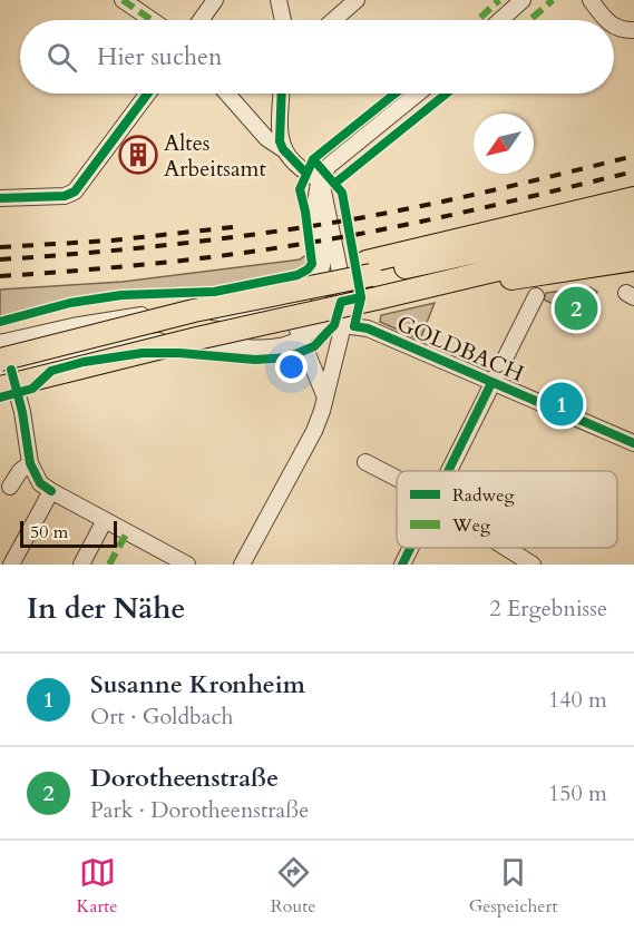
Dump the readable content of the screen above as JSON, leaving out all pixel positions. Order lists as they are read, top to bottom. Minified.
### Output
{"streets":{"street":["GOLDBACH"]},"places":{"building":["Altes Arbeitsamt"]},"legend":["Radweg","Weg"],"scale_bar":"50 m","north":"bottom left","page":{"search":"Hier suchen","pins":["2","1"],"scale":"50 m","heading":["In der Nähe","2 Ergebnisse"],"list":[{"mark":"1","name":"Susanne Kronheim","note":"Ort · Goldbach","value":"140 m"},{"mark":"2","name":"Dorotheenstraße","note":"Park · Dorotheenstraße","value":"150 m"}],"nav":["Karte","Route","Gespeichert"]}}
